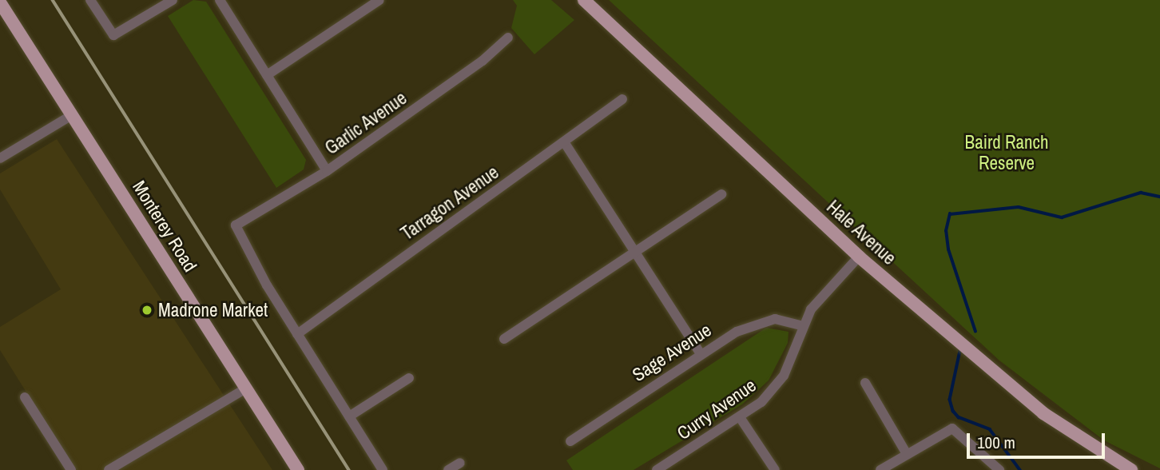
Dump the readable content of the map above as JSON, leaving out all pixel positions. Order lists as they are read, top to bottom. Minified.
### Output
{"streets":{"main road":["Monterey Road","Hale Avenue"],"street":["Garlic Avenue","Tarragon Avenue","Sage Avenue","Curry Avenue"]},"crossings":[["Garlic Avenue","Tarragon Avenue"],["Hale Avenue","Curry Avenue"],["Sage Avenue","Curry Avenue"]],"parks":["Baird Ranch Reserve"],"places":["Madrone Market"],"scale_bar":"100 m"}
